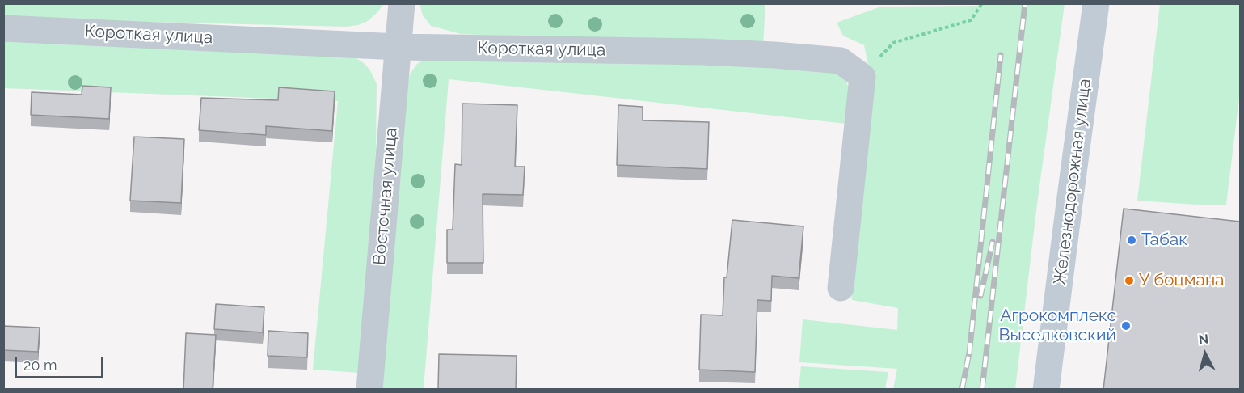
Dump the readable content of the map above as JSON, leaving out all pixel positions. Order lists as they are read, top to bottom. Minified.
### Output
{"streets":{"main road":["Железнодорожная улица"],"street":["Короткая улица","Восточная улица"]},"crossings":[["Короткая улица","Восточная улица"]],"places":["Табак","У боцмана","Агрокомплекс Выселковский"],"scale_bar":"20 m","north":"top"}
